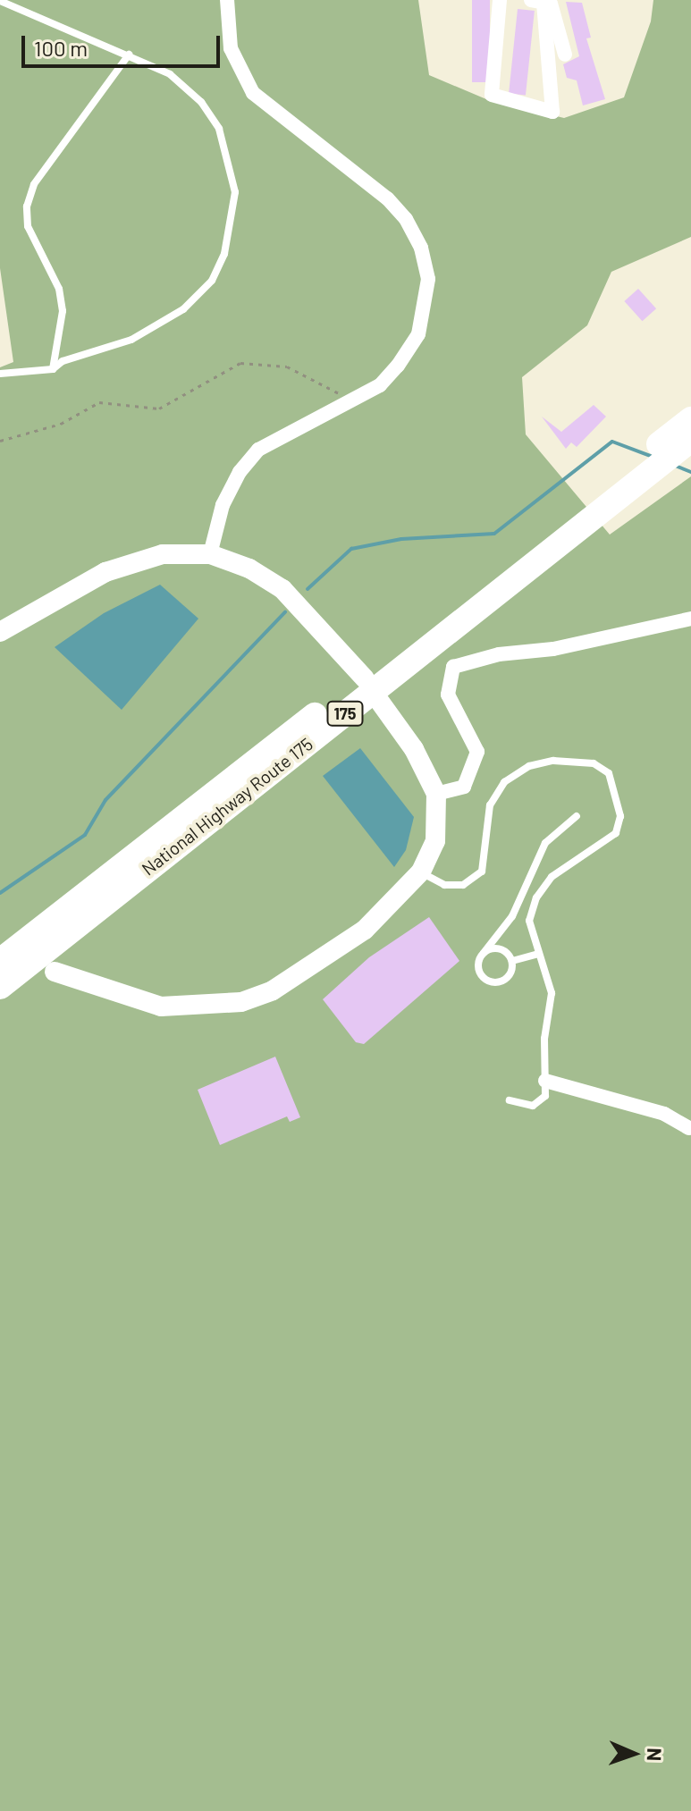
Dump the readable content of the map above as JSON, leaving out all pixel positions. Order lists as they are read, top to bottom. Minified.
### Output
{"streets":{"highway":["175","National Highway Route 175"]},"scale_bar":"100 m","north":"right"}
